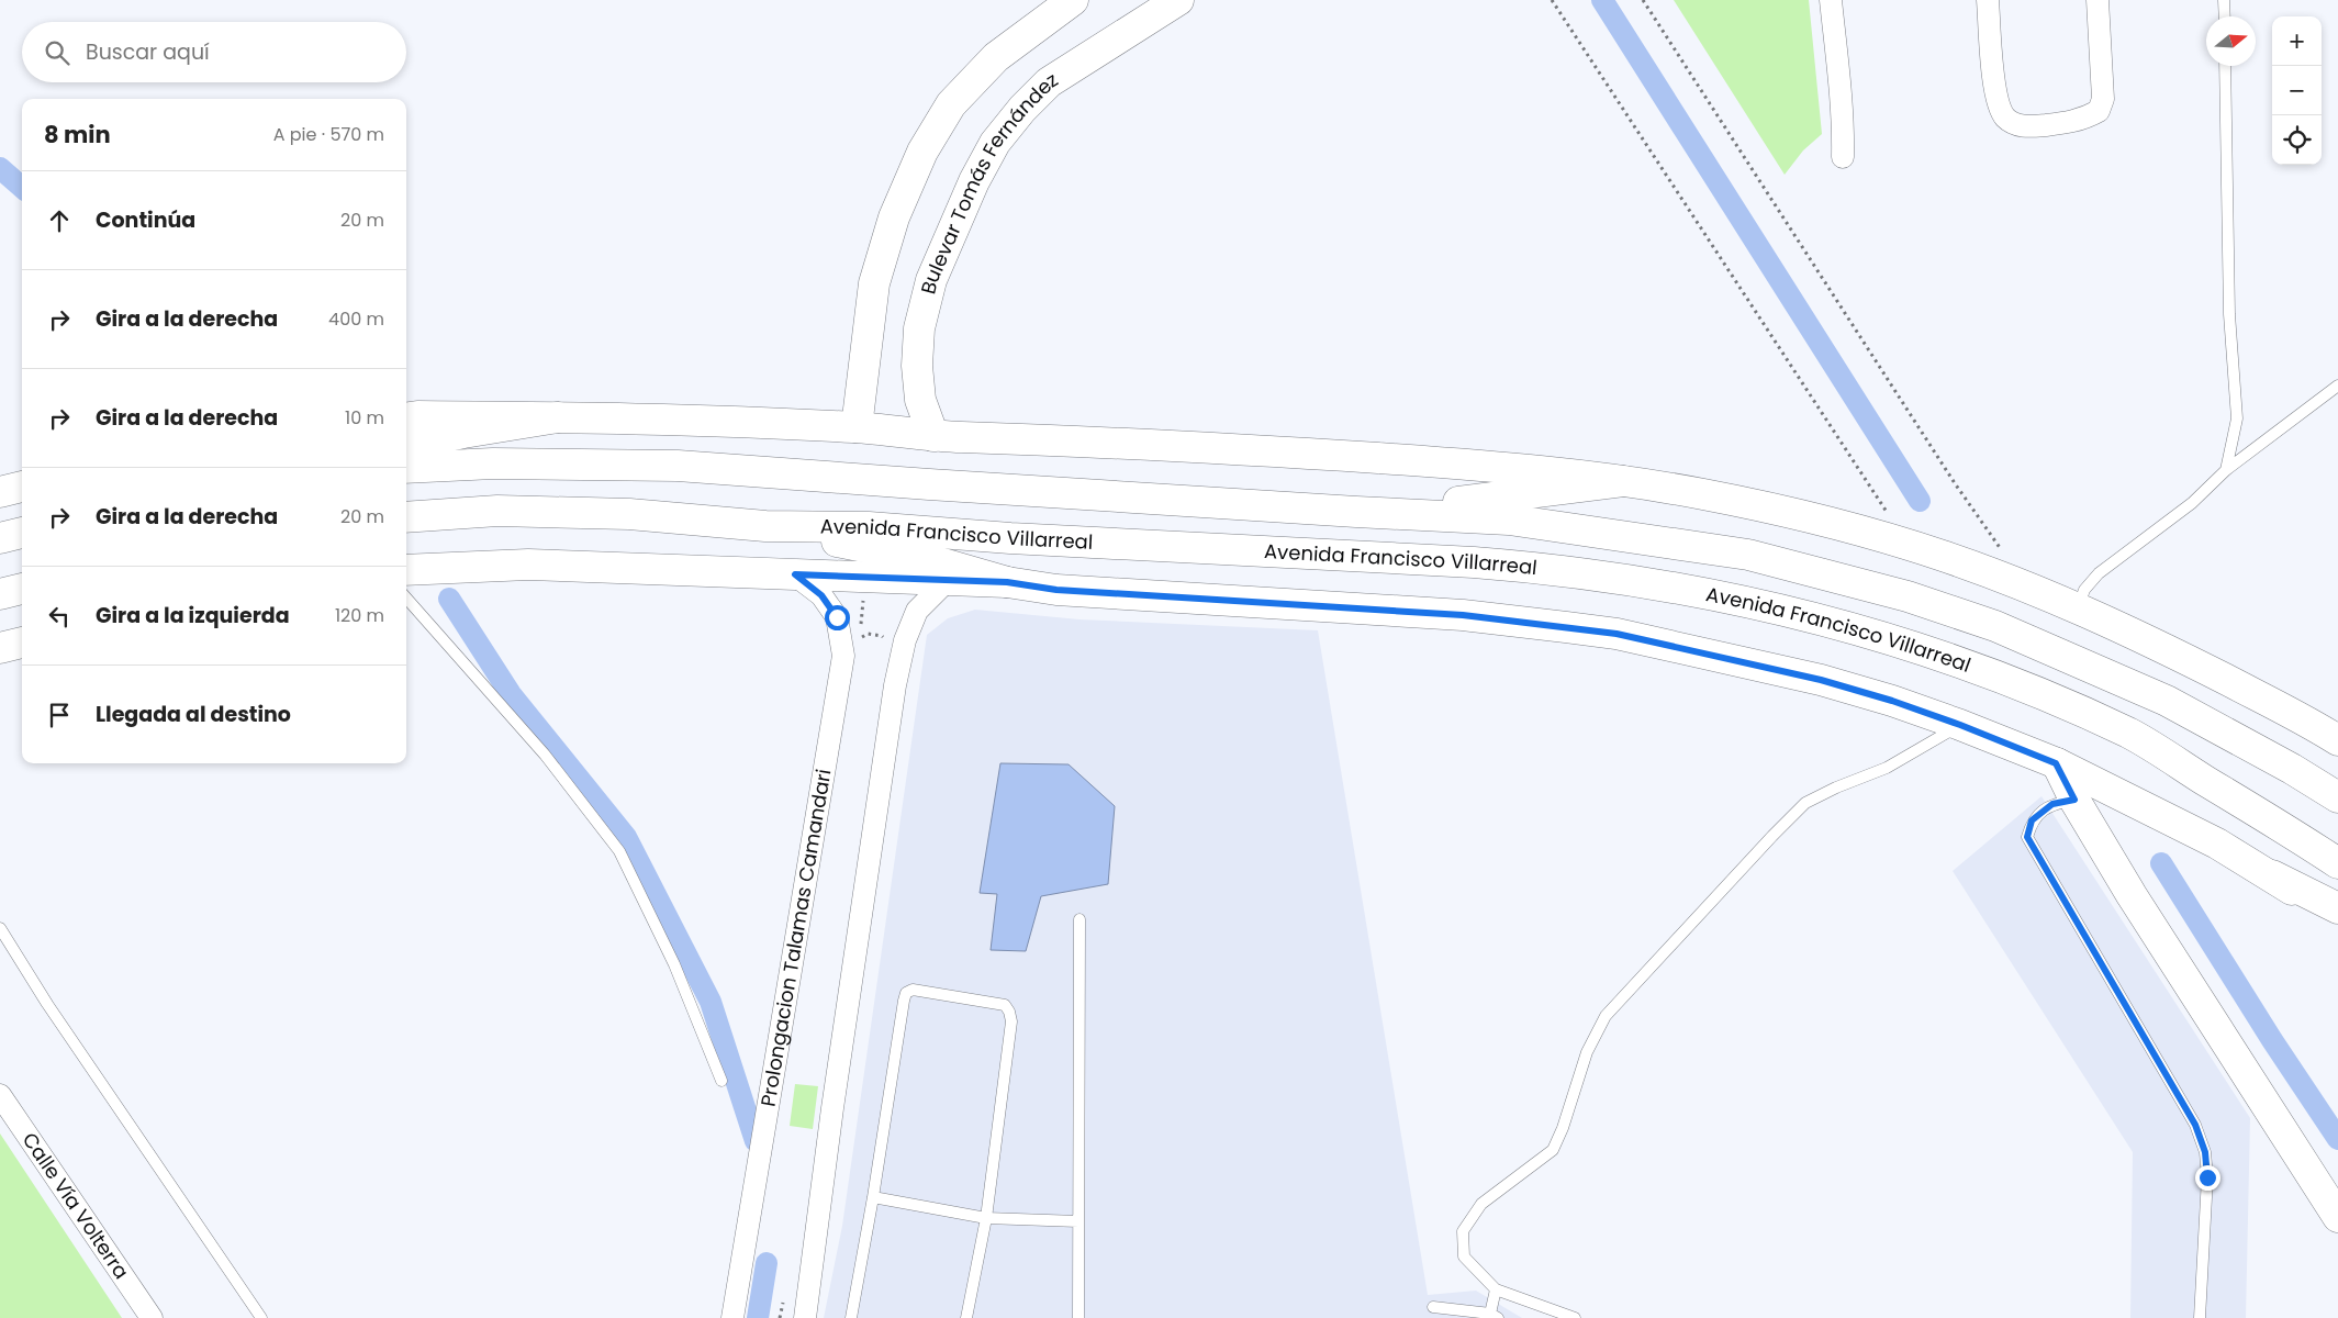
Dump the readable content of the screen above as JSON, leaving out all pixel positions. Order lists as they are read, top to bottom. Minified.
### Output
{"streets":{"main road":["Bulevar Tomás Fernández","Avenida Francisco Villarreal"],"street":["Prolongacion Talamas Camandari","Calle Vía Volterra"]},"north":"right","page":{"map_buttons":["+","−"],"search":"Buscar aquí","heading":["8 min","A pie · 570 m"],"list":[["Continúa","20 m"],["Gira a la derecha","400 m"],["Gira a la derecha","10 m"],["Gira a la derecha","20 m"],["Gira a la izquierda","120 m"],"Llegada al destino"]}}
